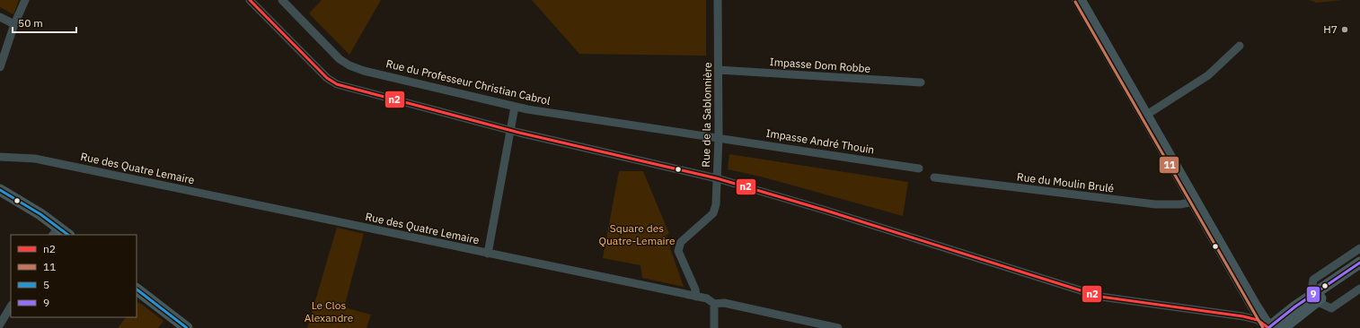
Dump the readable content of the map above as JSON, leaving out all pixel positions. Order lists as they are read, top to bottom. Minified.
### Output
{"streets":{"street":["Impasse Dom Robbe","Rue du Professeur Christian Cabrol","Rue de la Sablonnière","Impasse André Thouin","Rue des Quatre Lemaire","Rue du Moulin Brulé"]},"crossings":[["Impasse Dom Robbe","Rue de la Sablonnière"],["Rue du Professeur Christian Cabrol","Rue de la Sablonnière"],["Rue du Professeur Christian Cabrol","Impasse André Thouin"],["Rue de la Sablonnière","Impasse André Thouin"],["Rue de la Sablonnière","Rue des Quatre Lemaire"]],"parks":["Square des Quatre-Lemaire","Le Clos Alexandre"],"places":["H7"],"lines":["transit line n2","transit line 11","transit line 5","transit line 9"],"legend":["n2","11","5","9"],"scale_bar":"50 m"}
